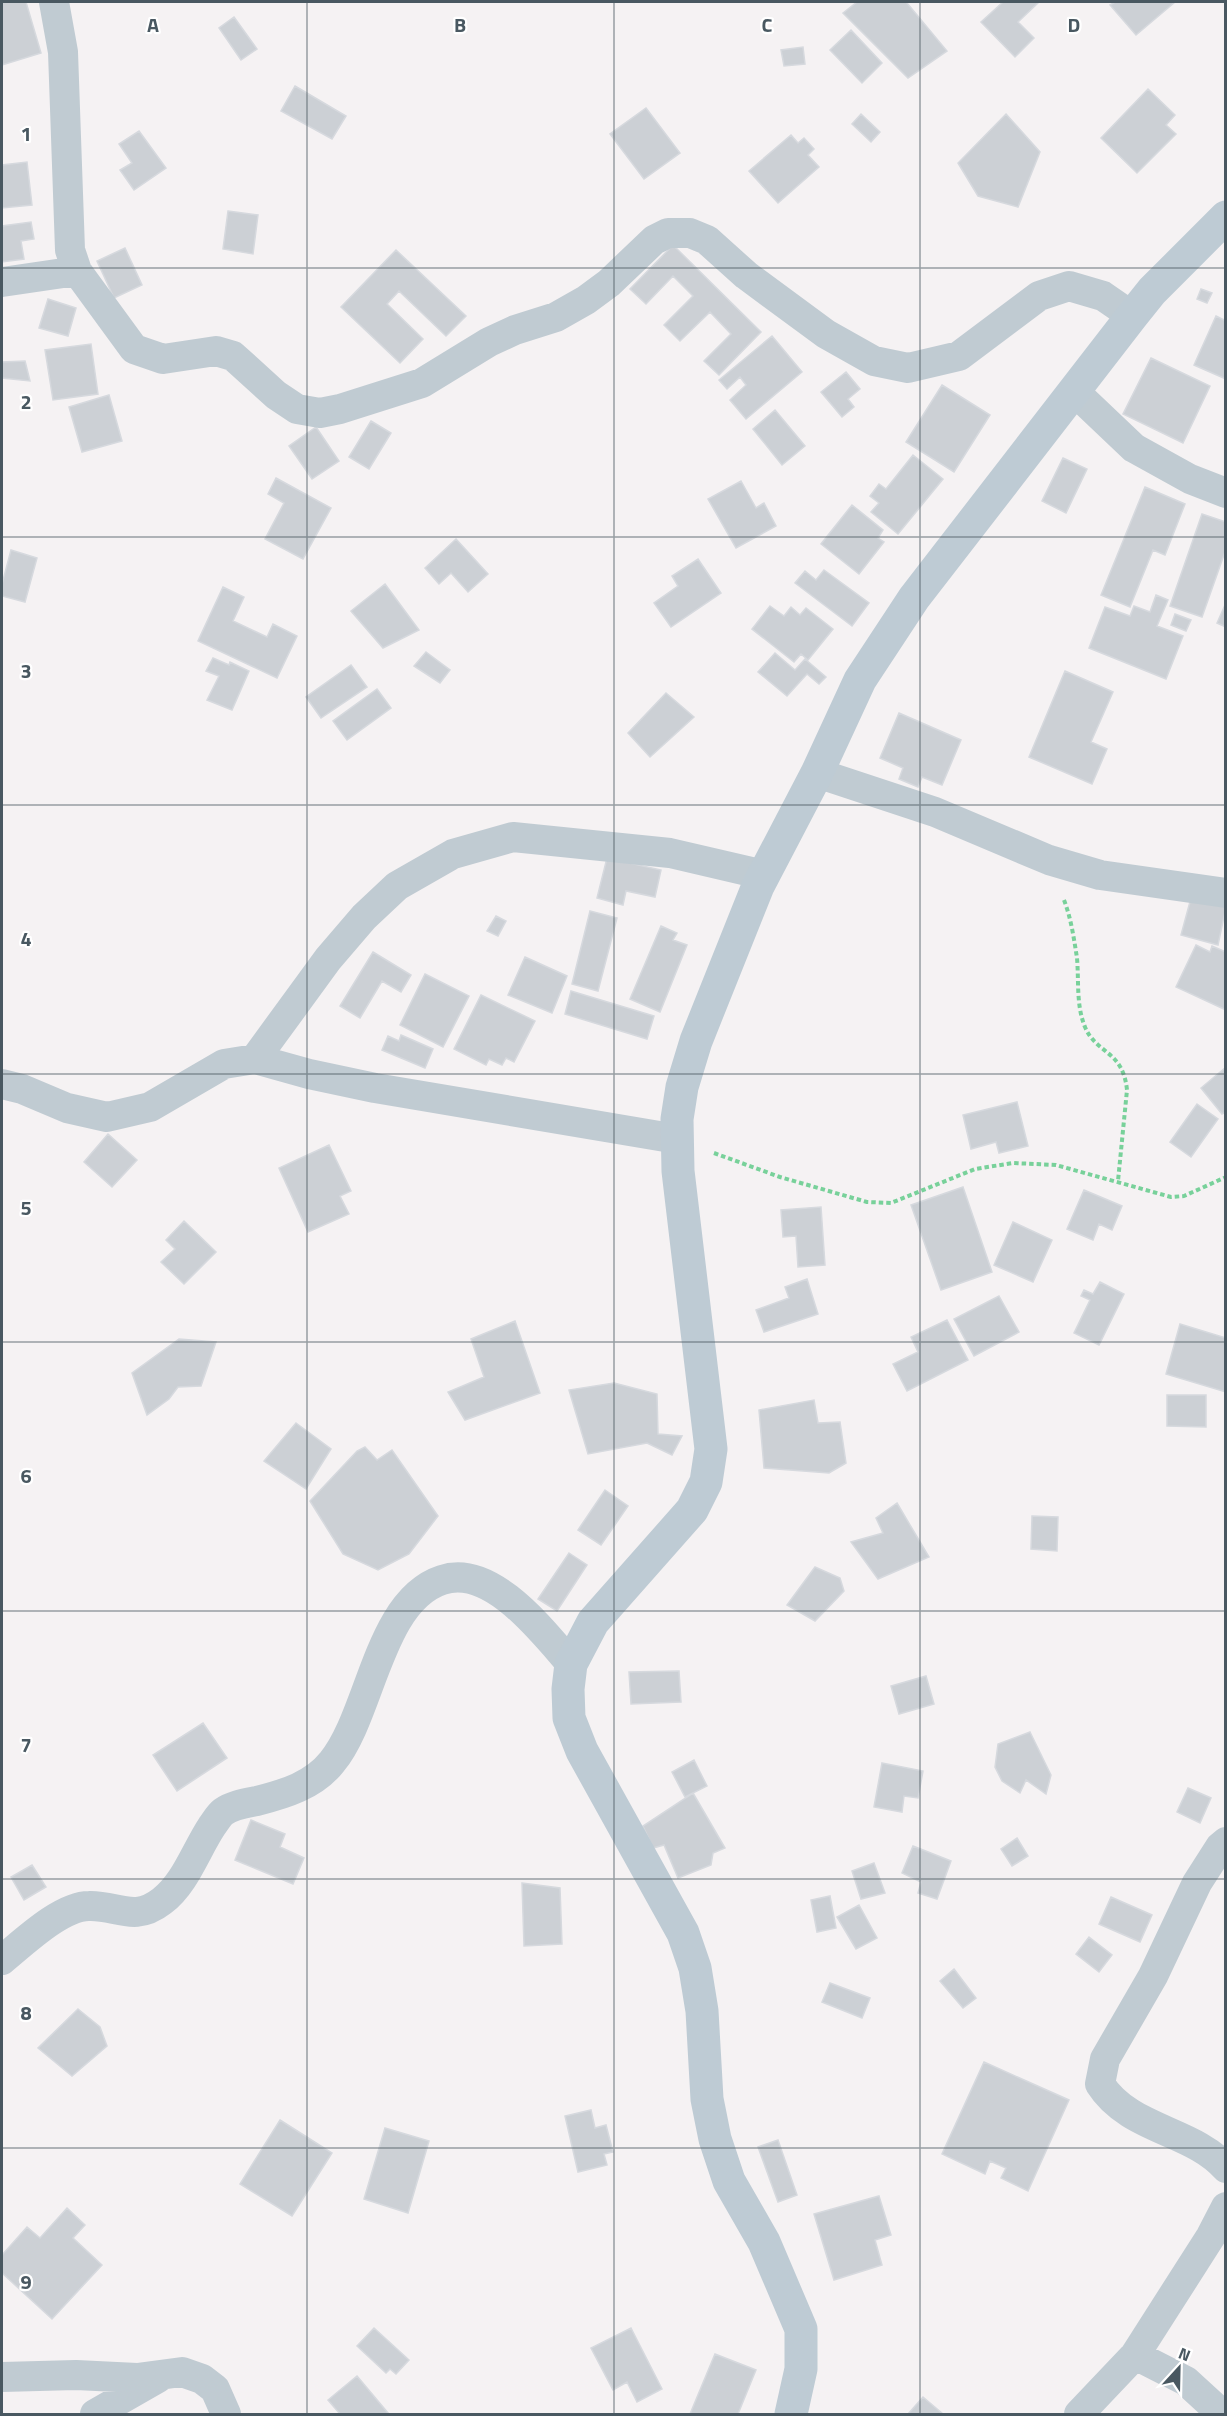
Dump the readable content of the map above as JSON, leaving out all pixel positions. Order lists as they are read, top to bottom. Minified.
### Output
{"north":"top","grid":{"columns":["A","B","C","D"],"rows":["1","2","3","4","5","6","7","8","9"]}}
